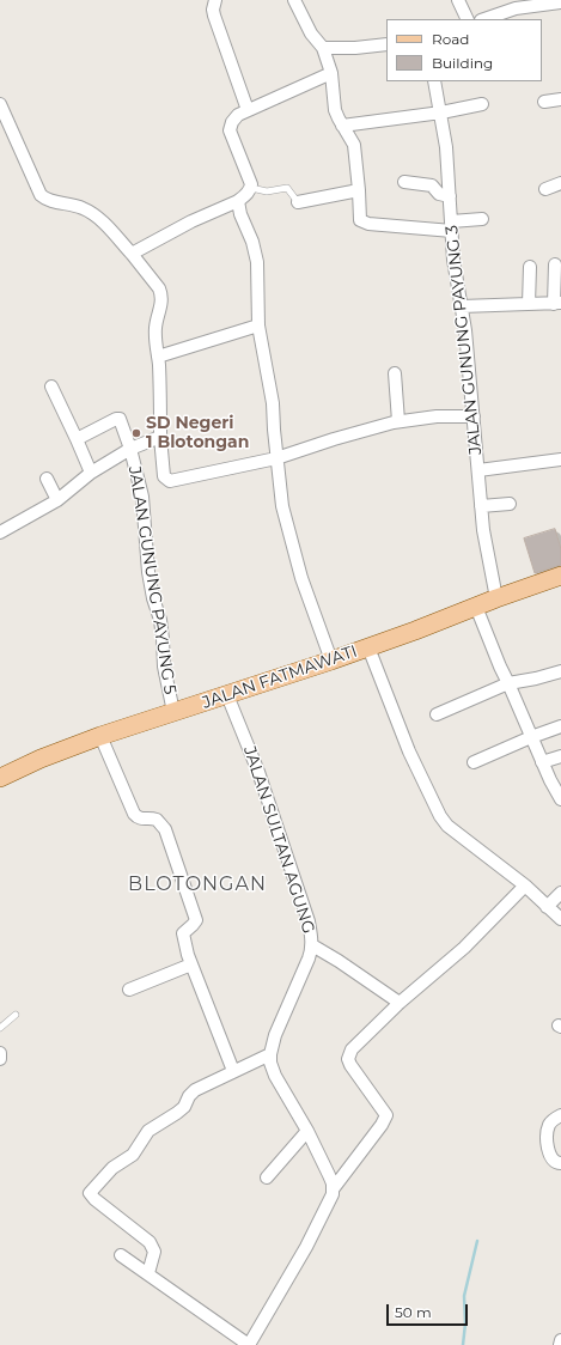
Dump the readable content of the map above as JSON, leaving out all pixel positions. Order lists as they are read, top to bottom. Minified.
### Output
{"streets":{"main road":["JALAN FATMAWATI"],"street":["JALAN GUNUNG PAYUNG 3","JALAN GUNUNG PAYUNG 5","JALAN SULTAN AGUNG"]},"crossings":[["JALAN GUNUNG PAYUNG 3","JALAN FATMAWATI"],["JALAN GUNUNG PAYUNG 5","JALAN FATMAWATI"],["JALAN FATMAWATI","JALAN SULTAN AGUNG"]],"districts":["BLOTONGAN"],"places":["SD Negeri 1 Blotongan"],"legend":["Road","Building"],"scale_bar":"50 m"}
